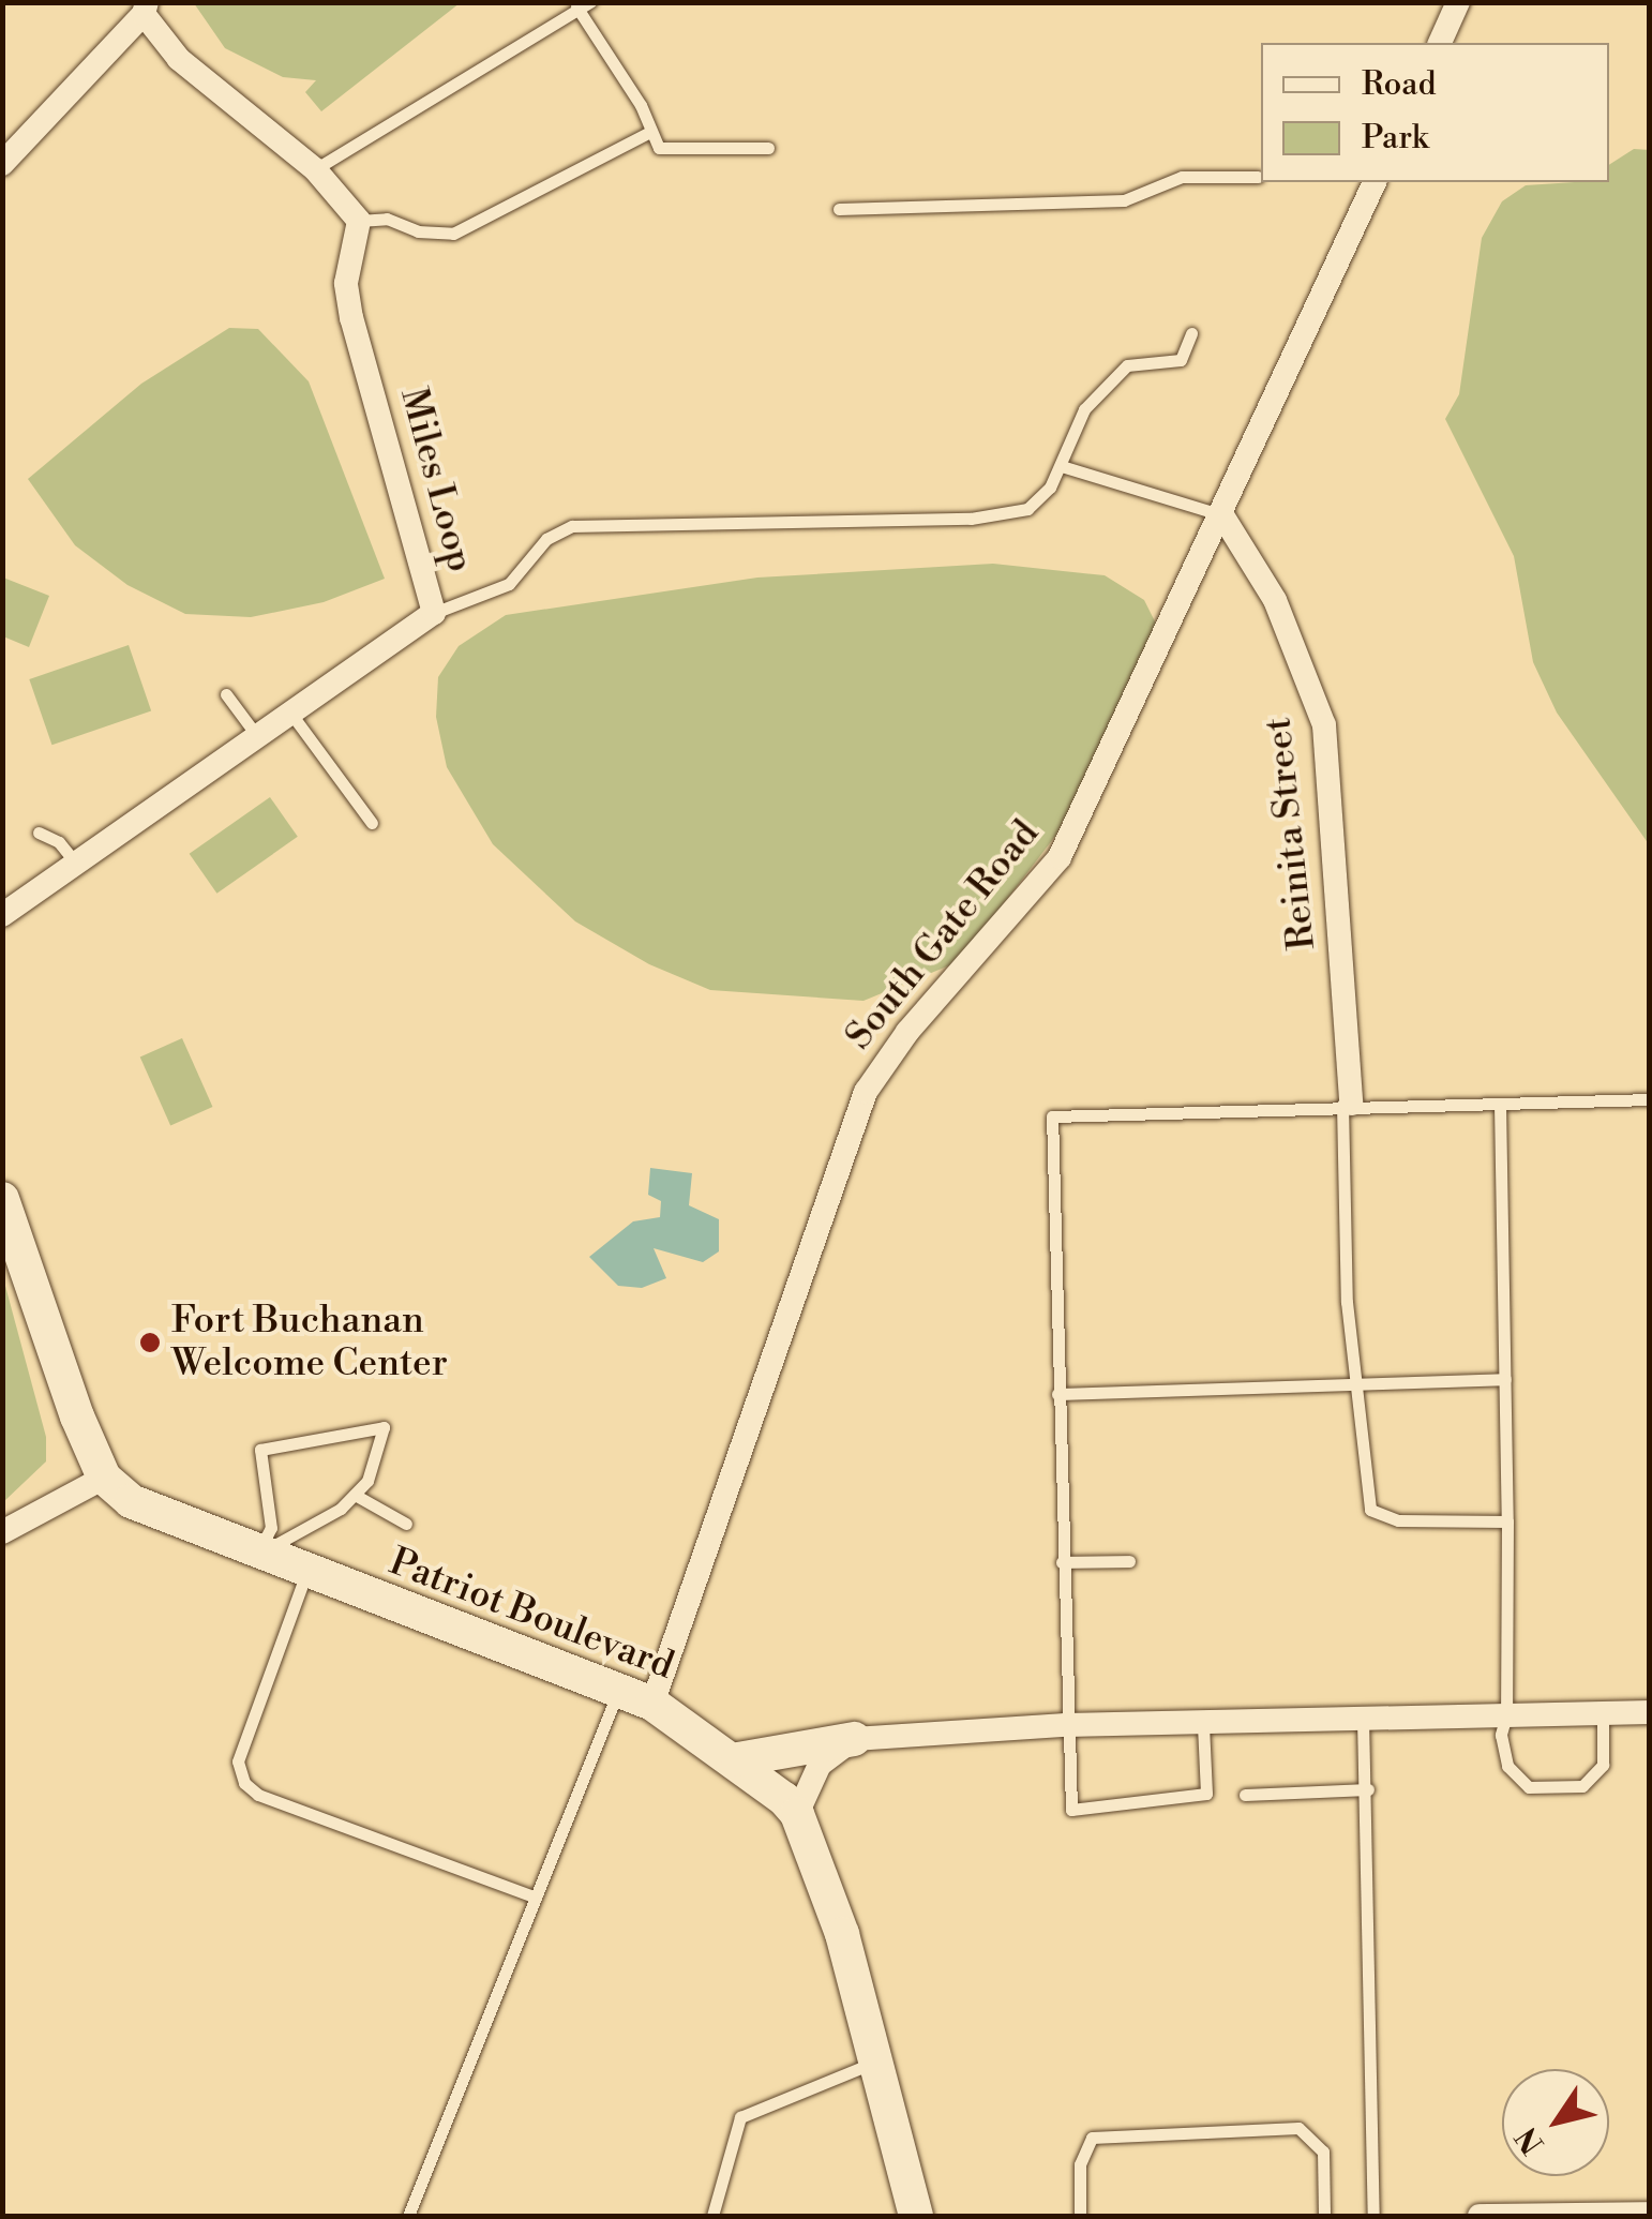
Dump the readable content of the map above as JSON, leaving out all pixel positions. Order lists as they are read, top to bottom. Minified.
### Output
{"streets":{"street":["Miles Loop","Reinita Street","South Gate Road","Patriot Boulevard"]},"crossings":[["Reinita Street","South Gate Road"],["South Gate Road","Patriot Boulevard"]],"places":["Fort Buchanan Welcome Center"],"legend":["Road","Park"],"north":"bottom left"}
